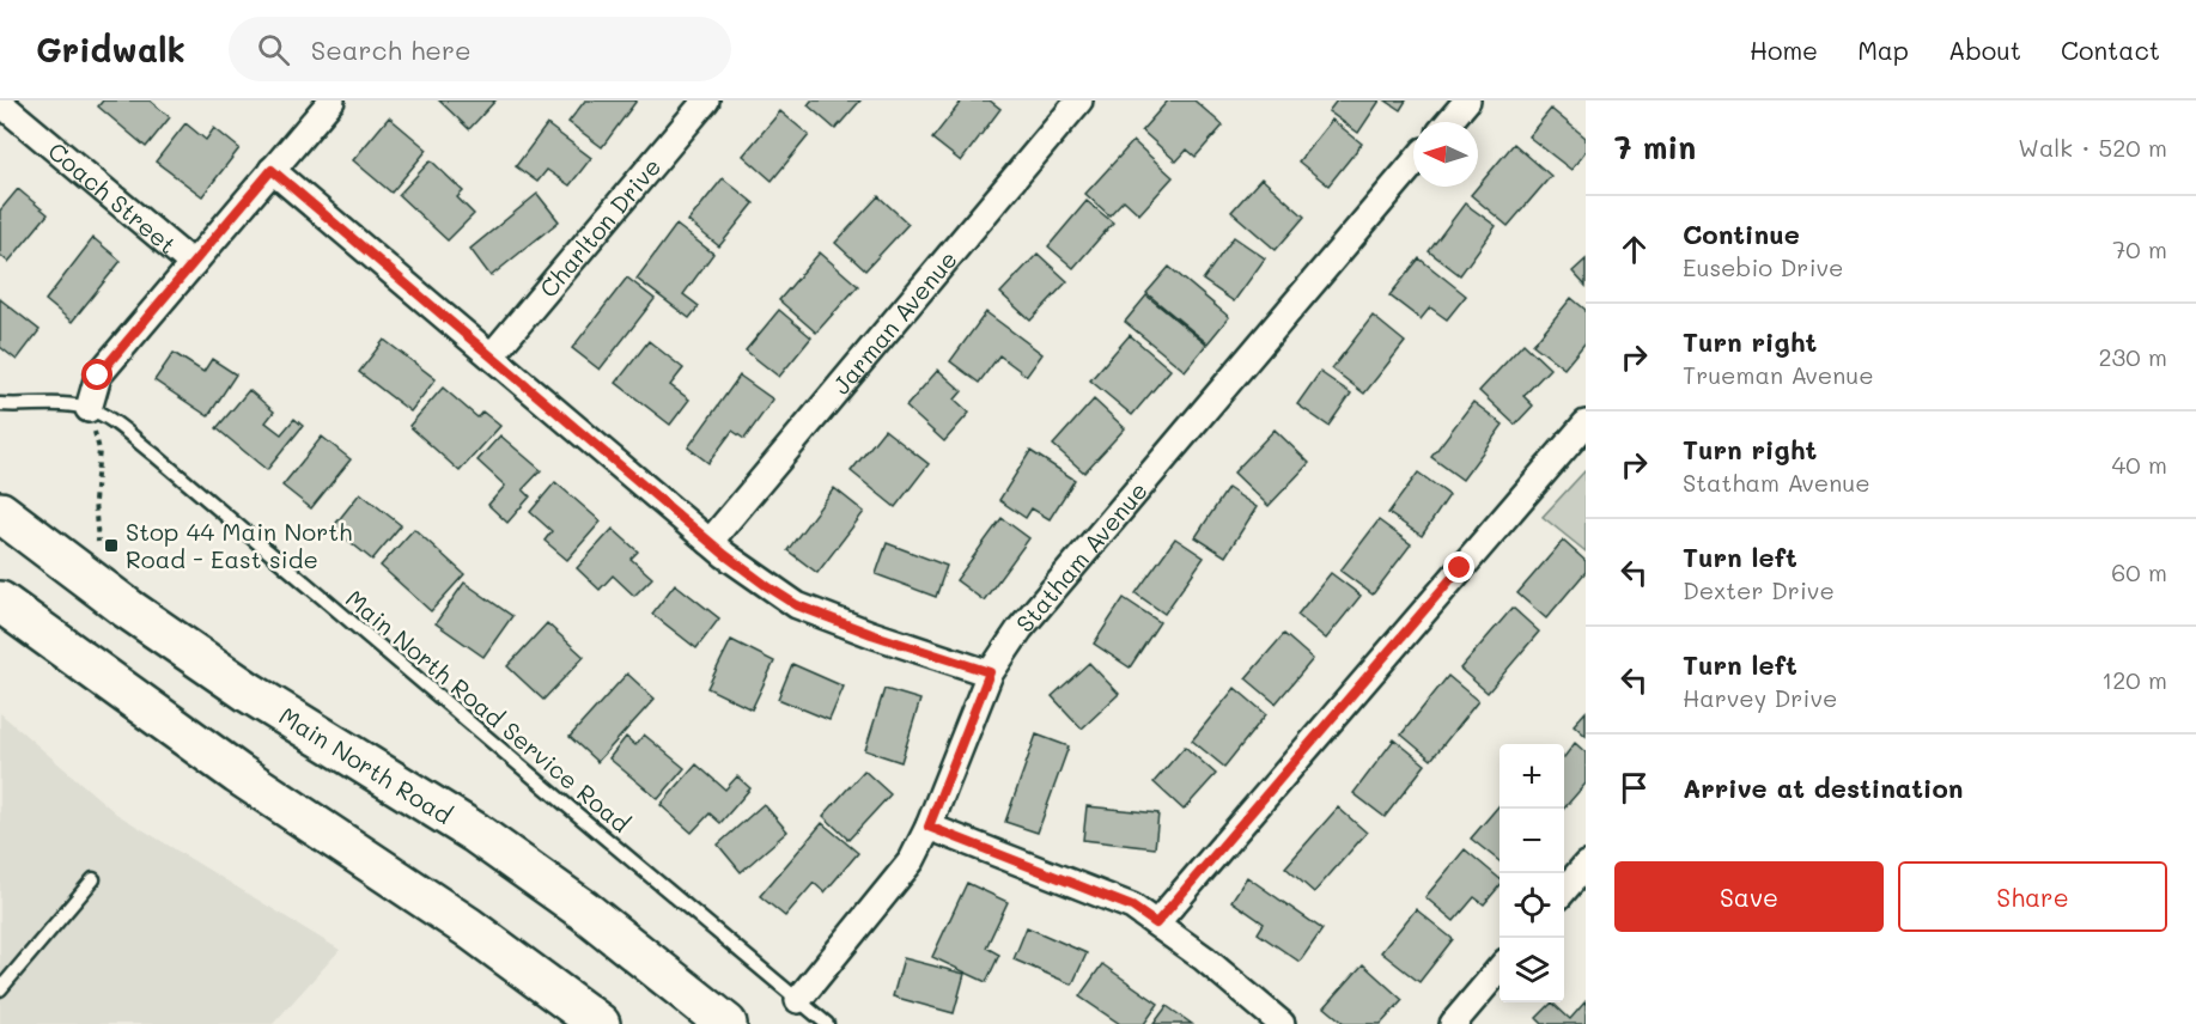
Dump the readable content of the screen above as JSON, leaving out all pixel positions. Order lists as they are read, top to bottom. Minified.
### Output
{"streets":{"highway":["Main North Road"],"street":["Coach Street","Charlton Drive","Jarman Avenue","Statham Avenue"],"lane":["Main North Road Service Road"]},"crossings":[["Statham Avenue","Main North Road Service Road"]],"places":{"transit":["Stop 44 Main North Road - East side"]},"north":"left","page":{"header":"Gridwalk","search":"Search here","nav":["Home","Map","About","Contact"],"heading":["7 min","Walk · 520 m"],"list":[["Continue","Eusebio Drive","70 m"],["Turn right","Trueman Avenue","230 m"],["Turn right","Statham Avenue","40 m"],["Turn left","Dexter Drive","60 m"],["Turn left","Harvey Drive","120 m"],"Arrive at destination"],"map_buttons":["+","−"],"buttons":["Save","Share"]}}
